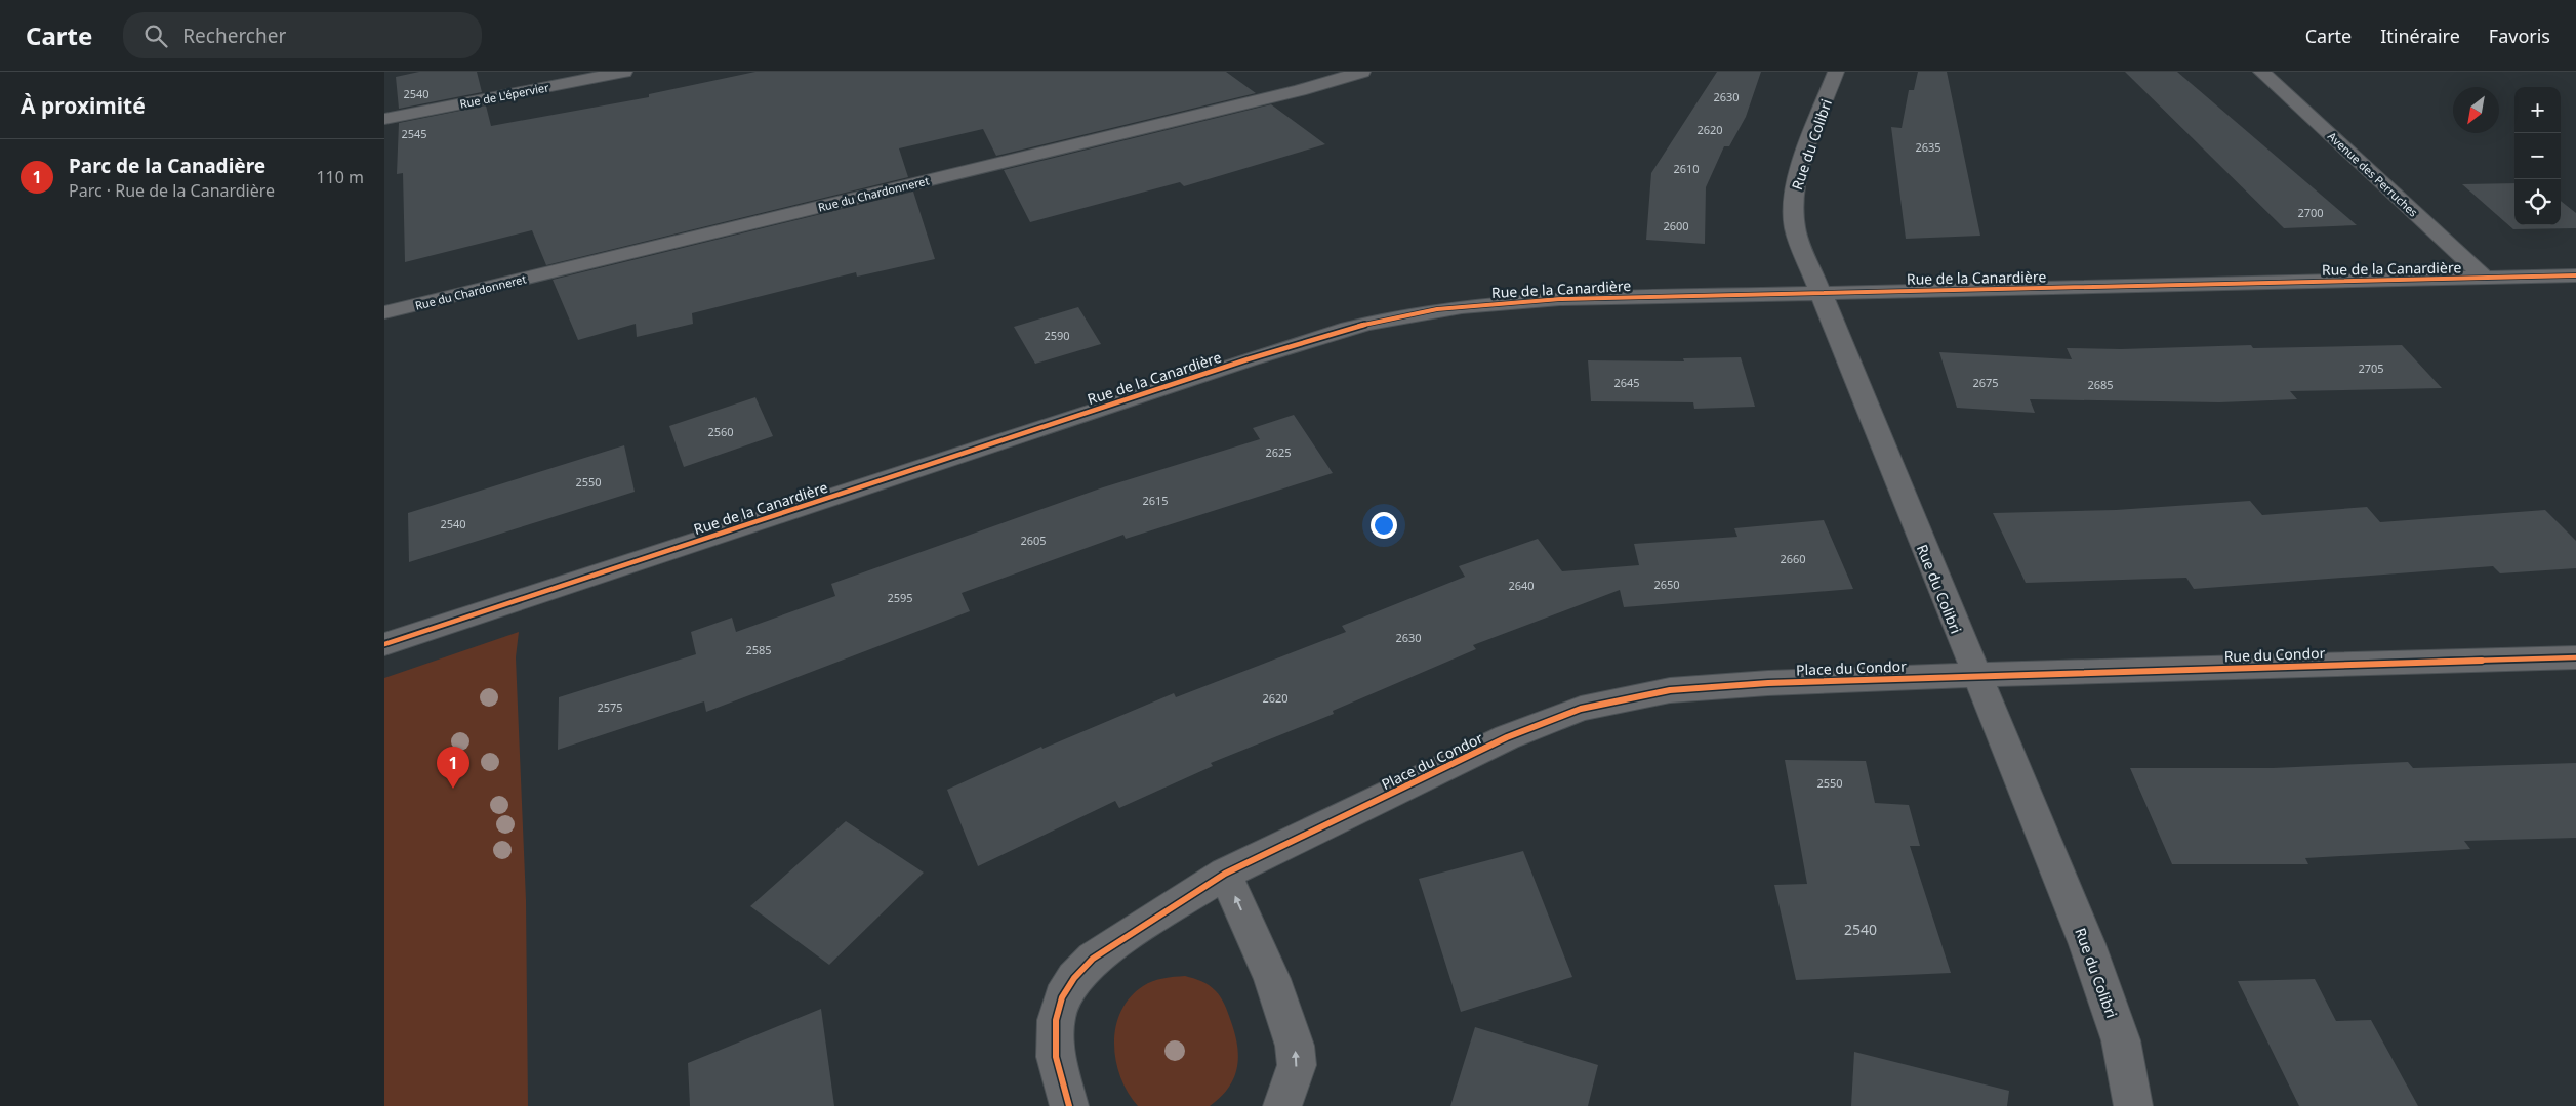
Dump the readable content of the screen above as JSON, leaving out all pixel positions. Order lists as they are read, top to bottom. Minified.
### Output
{"streets":{"street":["Rue de L'épervier","Rue du Colibri","Avenue des Perruches","Rue du Chardonneret","Rue de la Canardière","Rue du Condor","Place du Condor"]},"crossings":[["Rue du Colibri","Rue de la Canardière"],["Rue du Colibri","Rue du Condor"],["Rue du Colibri","Place du Condor"],["Avenue des Perruches","Rue de la Canardière"],["Rue du Condor","Place du Condor"]],"house_numbers":["2540","2630","2620","2545","2635","2610","2700","2600","2590","2705","2645","2675","2685","2560","2625","2550","2615","2540","2605","2660","2650","2640","2595","2630","2585","2620","2575","2550","2540"],"north":"bottom left","page":{"header":"Carte","search":"Rechercher","nav":["Carte","Itinéraire","Favoris"],"heading":"À proximité","map_buttons":["+","−"],"list":[{"mark":"1","name":"Parc de la Canadière","note":"Parc · Rue de la Canardière","value":"110 m"}],"pins":"1"}}
